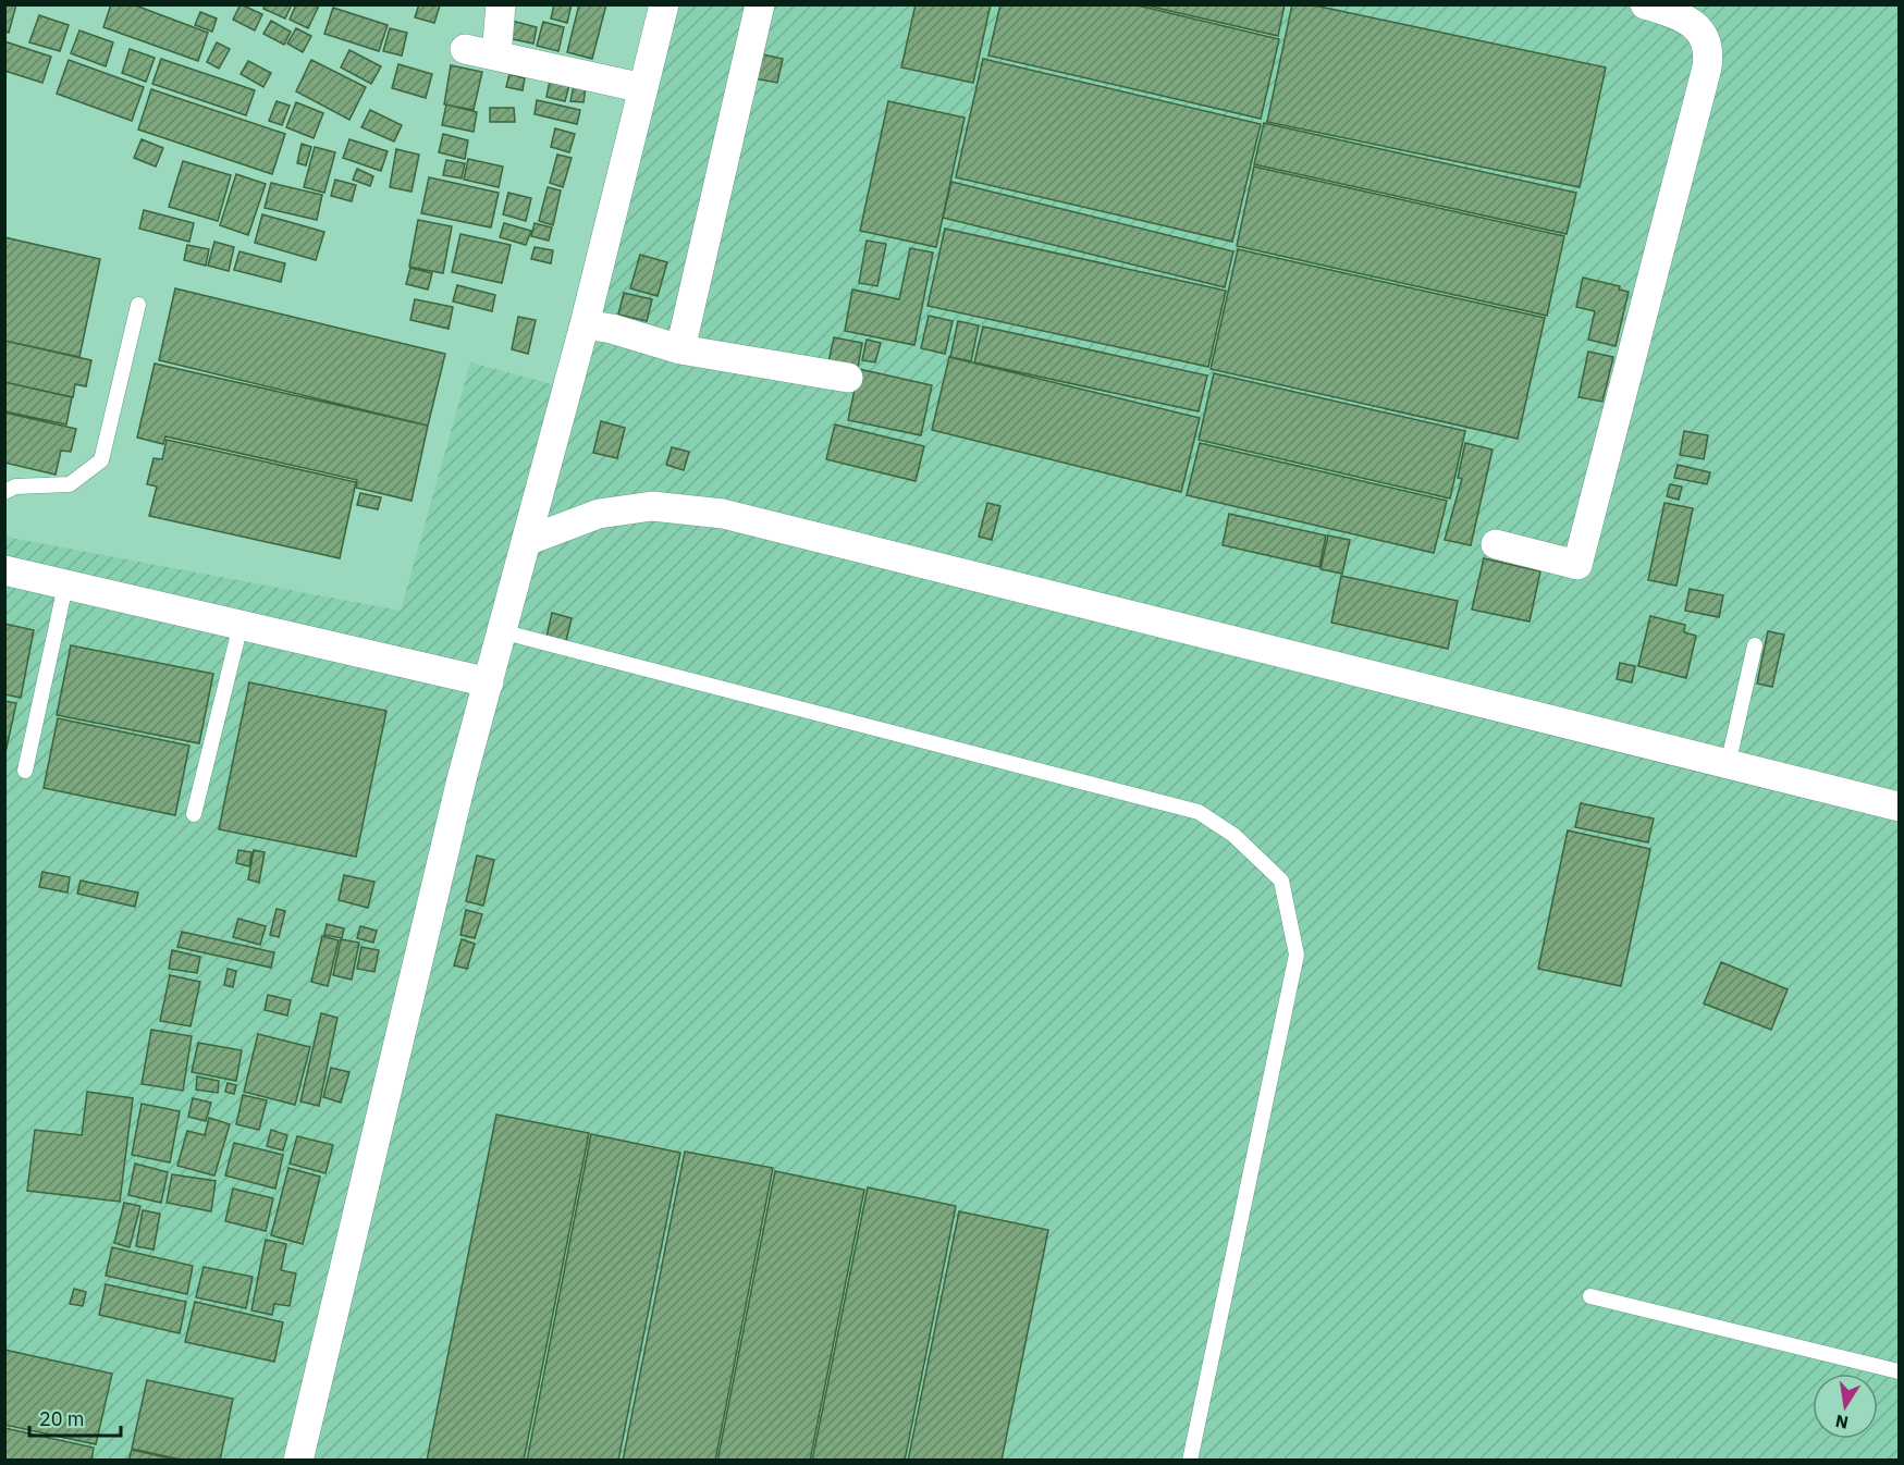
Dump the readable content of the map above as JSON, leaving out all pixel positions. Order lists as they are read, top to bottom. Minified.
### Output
{"scale_bar":"20 m","north":"bottom"}
